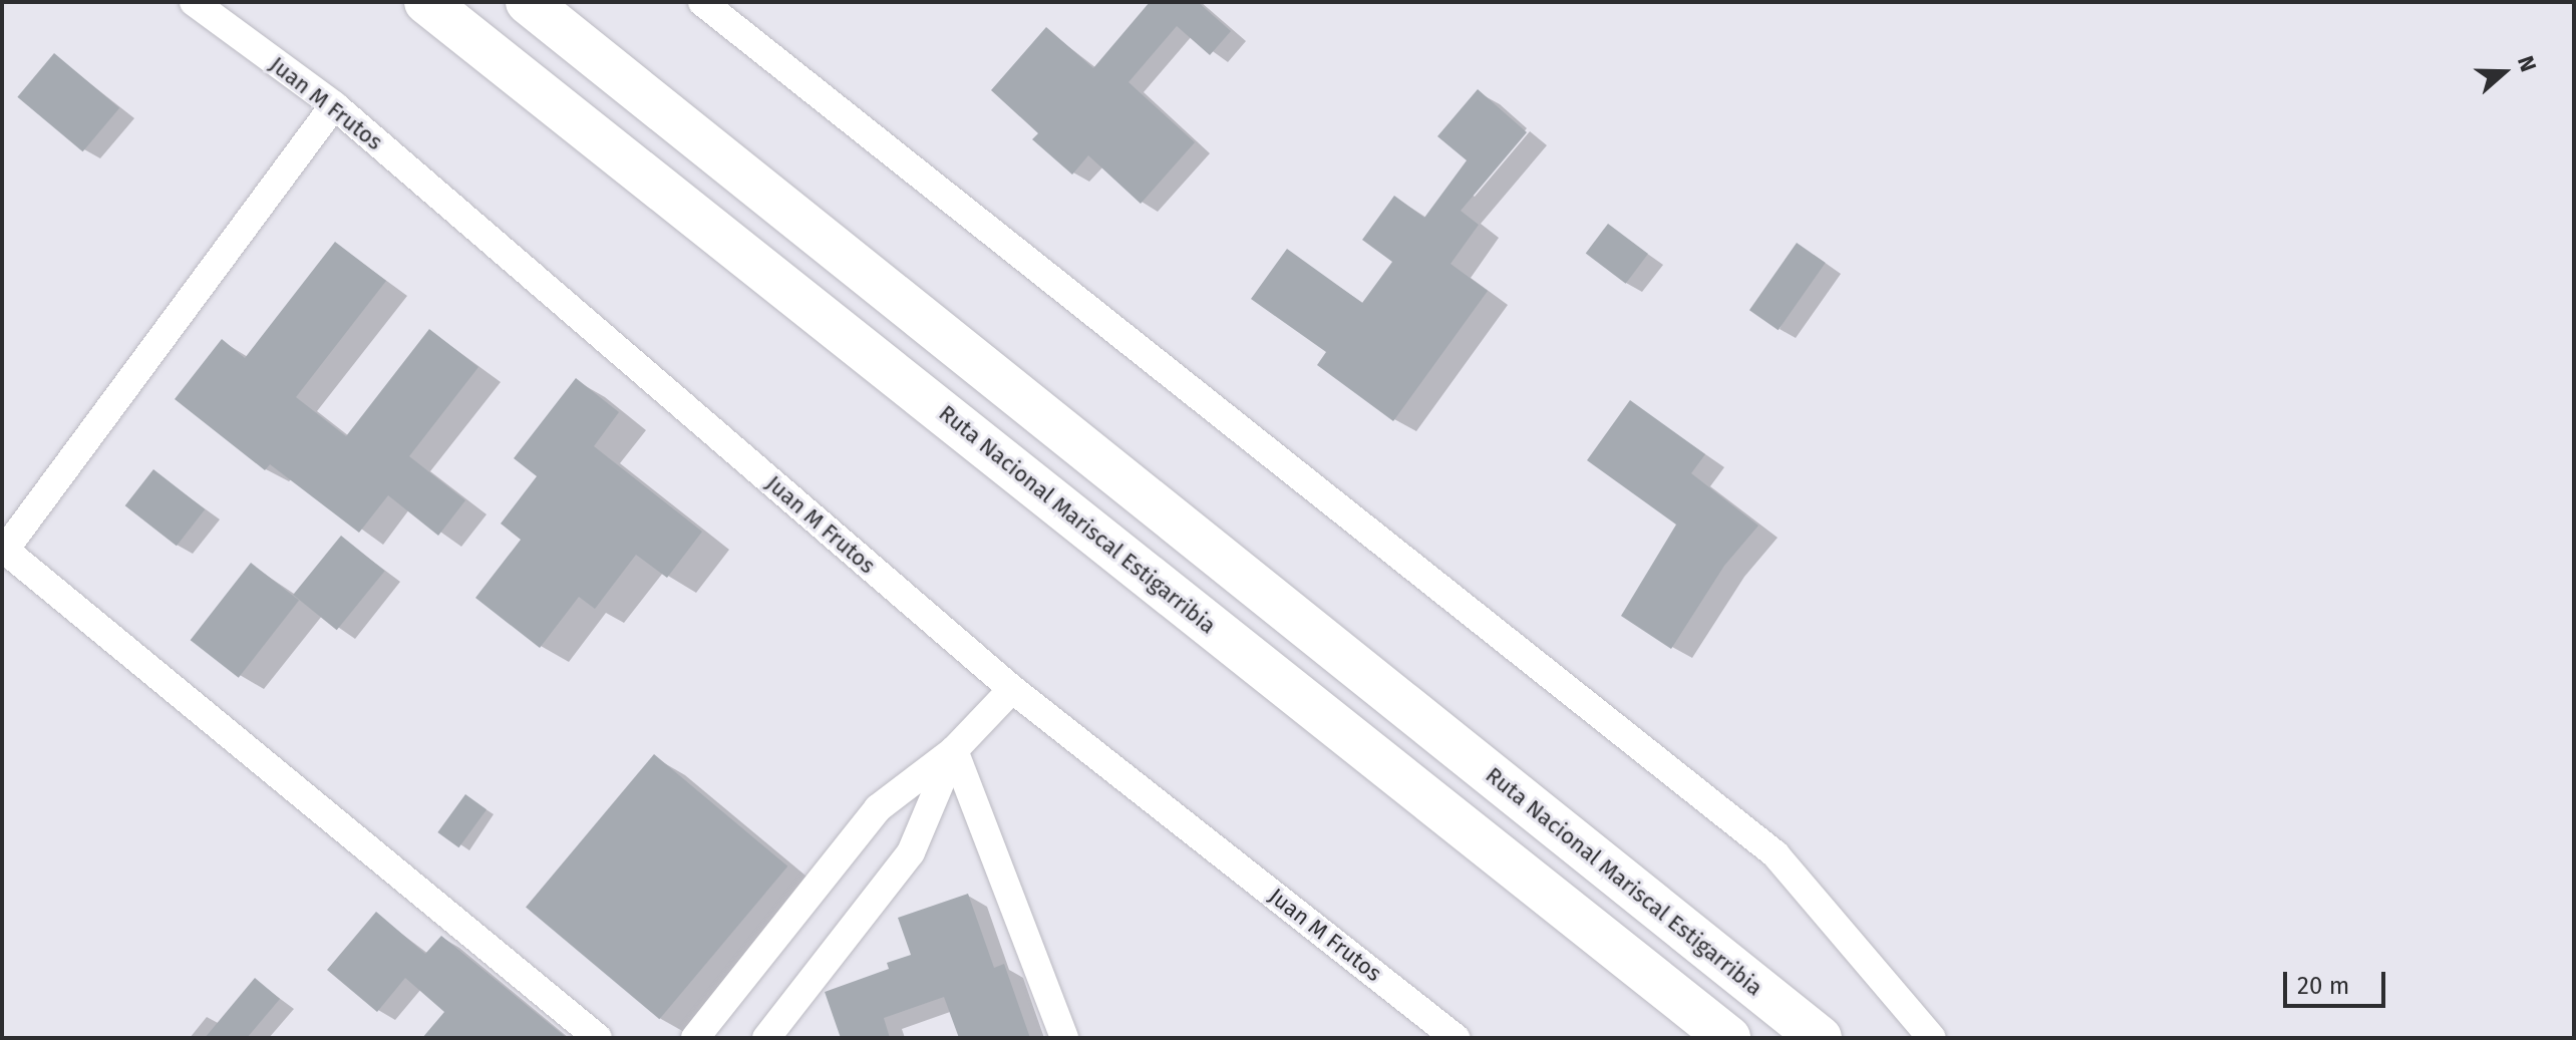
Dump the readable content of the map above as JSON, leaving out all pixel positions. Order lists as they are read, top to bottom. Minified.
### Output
{"streets":{"highway":["Ruta Nacional Mariscal Estigarribia"],"street":["Juan M Frutos"]},"scale_bar":"20 m","north":"right"}
